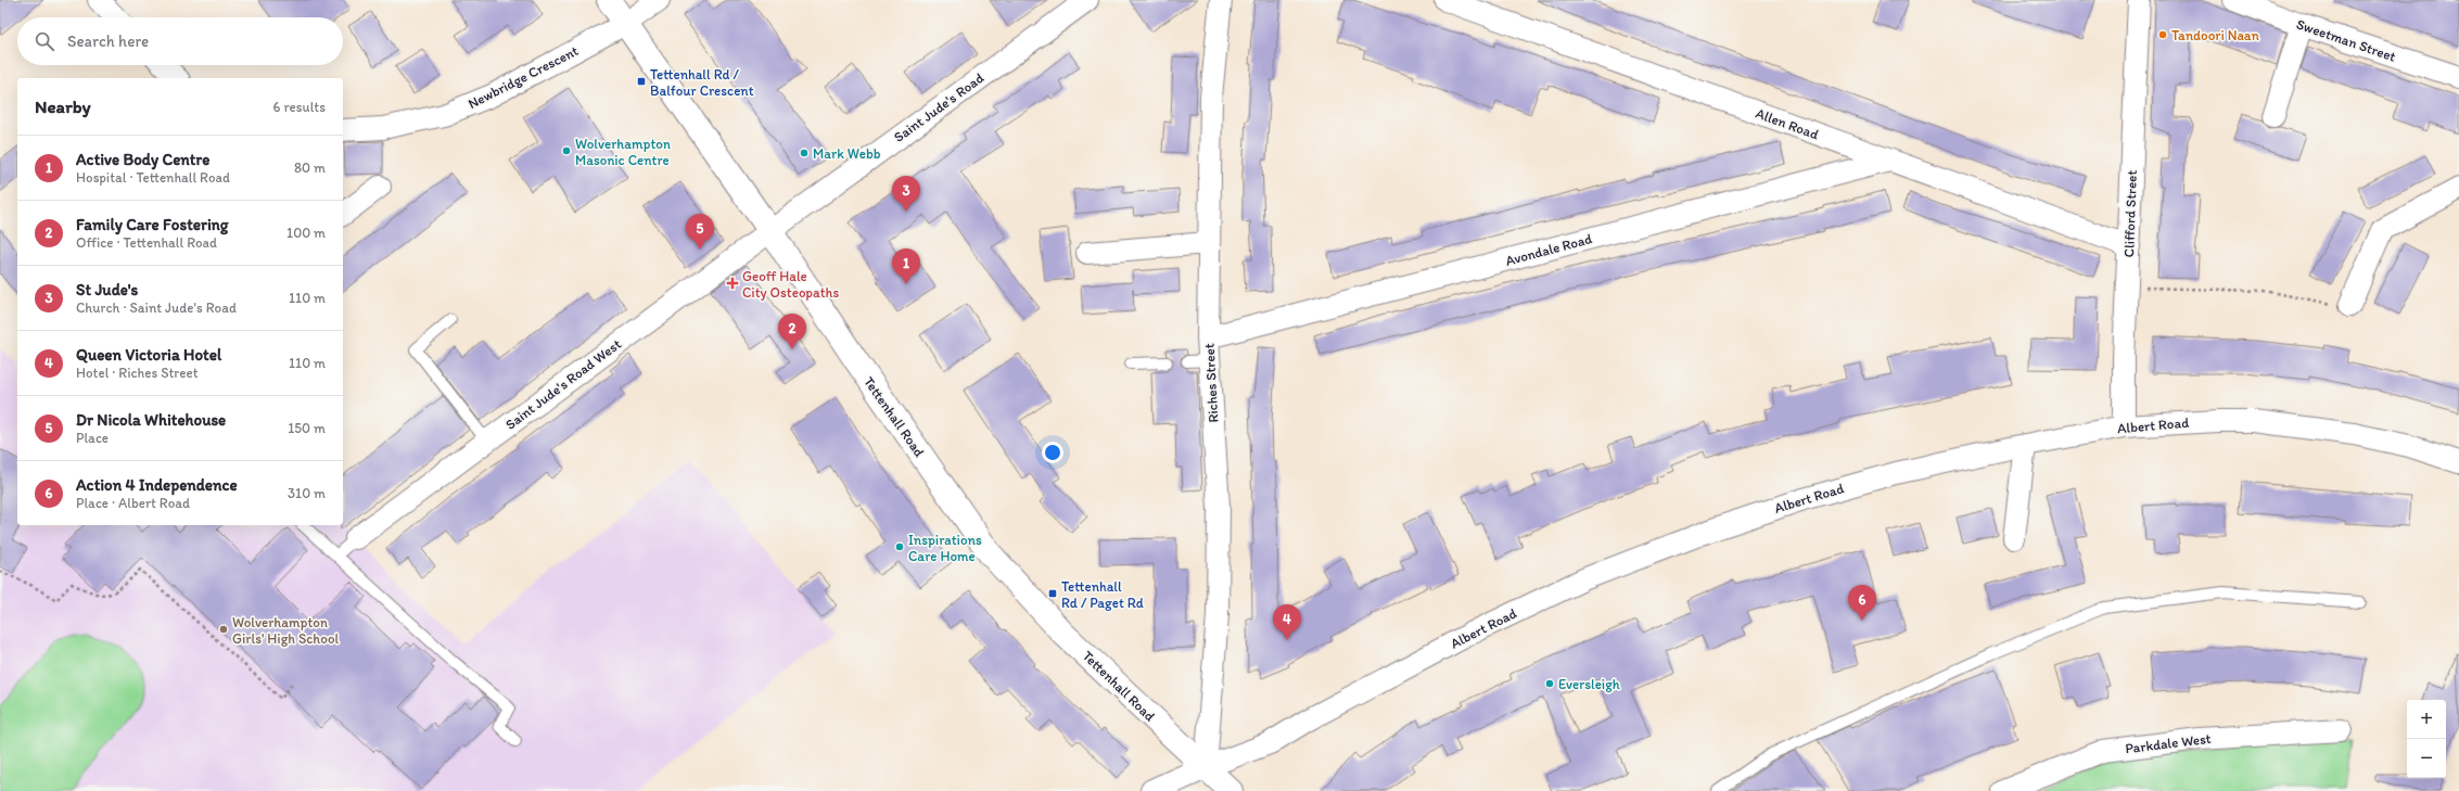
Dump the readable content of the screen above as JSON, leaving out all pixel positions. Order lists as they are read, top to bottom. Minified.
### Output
{"streets":{"main road":["Tettenhall Road"],"street":["Sweetman Street","Newbridge Crescent","Saint Jude's Road","Allen Road","Clifford Street","Avondale Road","Riches Street","Saint Jude's Road West","Albert Road","Parkdale West"]},"crossings":[["Newbridge Crescent","Tettenhall Road"],["Saint Jude's Road","Saint Jude's Road West"],["Saint Jude's Road","Tettenhall Road"],["Allen Road","Clifford Street"],["Allen Road","Avondale Road"],["Clifford Street","Albert Road"],["Avondale Road","Riches Street"],["Riches Street","Tettenhall Road"],["Riches Street","Albert Road"],["Saint Jude's Road West","Tettenhall Road"],["Tettenhall Road","Albert Road"]],"places":{"other":["Tandoori Naan","Wolverhampton Masonic Centre","Mark Webb","Inspirations Care Home","Wolverhampton Girls' High School","Eversleigh"],"transit":["Tettenhall Rd / Balfour Crescent","Tettenhall Rd / Paget Rd"],"health":["Geoff Hale City Osteopaths"]},"page":{"search":"Search here","heading":["Nearby","6 results"],"list":[{"mark":"1","name":"Active Body Centre","note":"Hospital · Tettenhall Road","value":"80 m"},{"mark":"2","name":"Family Care Fostering","note":"Office · Tettenhall Road","value":"100 m"},{"mark":"3","name":"St Jude's","note":"Church · Saint Jude's Road","value":"110 m"},{"mark":"4","name":"Queen Victoria Hotel","note":"Hotel · Riches Street","value":"110 m"},{"mark":"5","name":"Dr Nicola Whitehouse","note":"Place","value":"150 m"},{"mark":"6","name":"Action 4 Independence","note":"Place · Albert Road","value":"310 m"}],"pins":["3","5","1","2","6","4"],"map_buttons":["+","−"]}}
